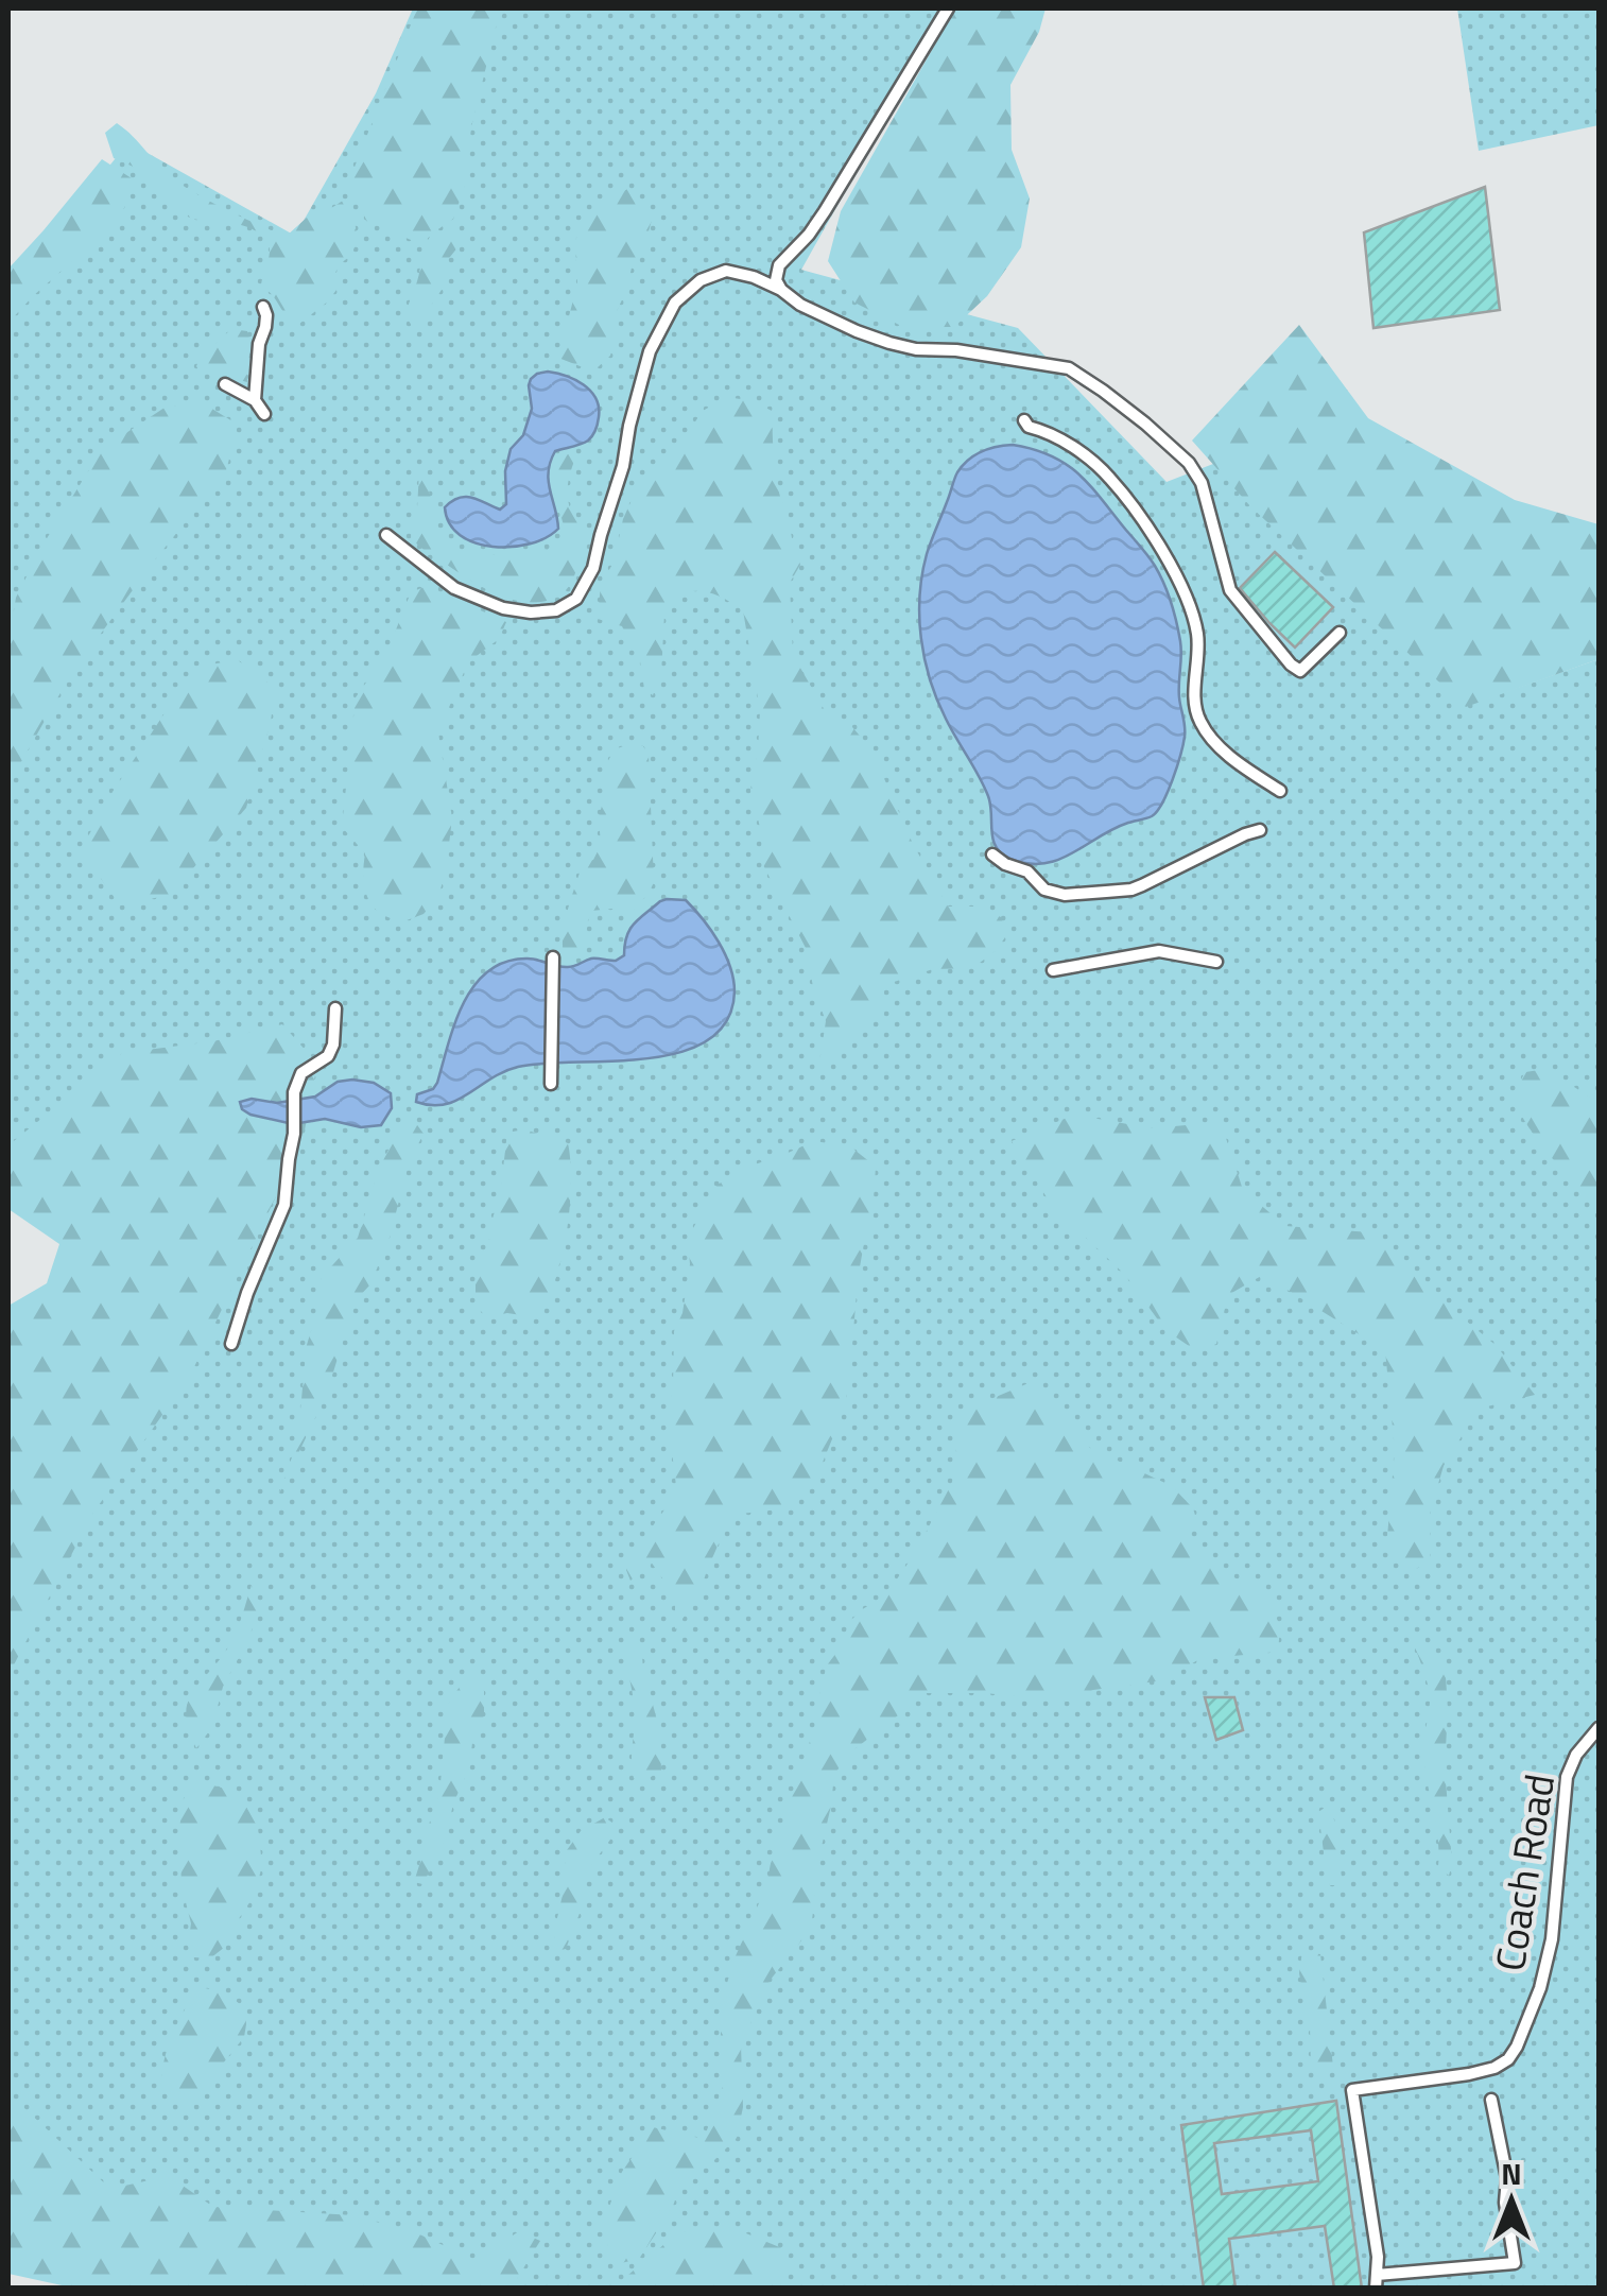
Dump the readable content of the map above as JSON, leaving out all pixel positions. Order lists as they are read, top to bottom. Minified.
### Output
{"streets":{"lane":["Coach Road"]},"north":"top"}
